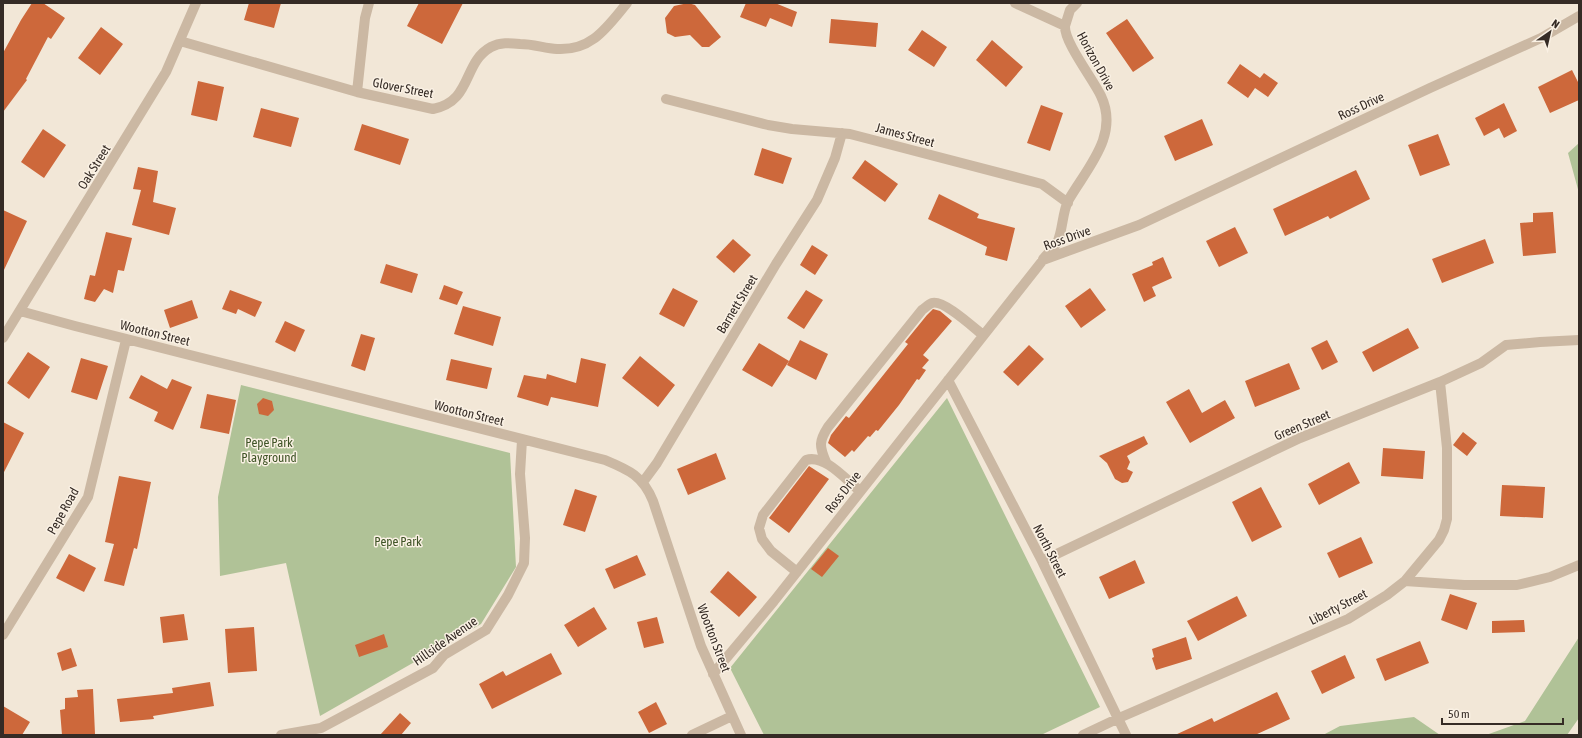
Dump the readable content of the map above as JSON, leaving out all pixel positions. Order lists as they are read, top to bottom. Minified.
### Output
{"streets":{"street":["Horizon Drive","Glover Street","Ross Drive","James Street","Oak Street","Barnett Street","Wootton Street","Green Street","Pepe Road","North Street","Liberty Street","Hillside Avenue"]},"crossings":[["Horizon Drive","James Street"],["Glover Street","Oak Street"],["Ross Drive","Wootton Street"],["Ross Drive","North Street"],["James Street","Barnett Street"],["Oak Street","Wootton Street"],["Barnett Street","Wootton Street"],["Wootton Street","Pepe Road"],["Wootton Street","Hillside Avenue"],["Green Street","North Street"],["Green Street","Liberty Street"],["North Street","Liberty Street"]],"parks":["Pepe Park Playground","Pepe Park"],"scale_bar":"50 m","north":"top right"}
